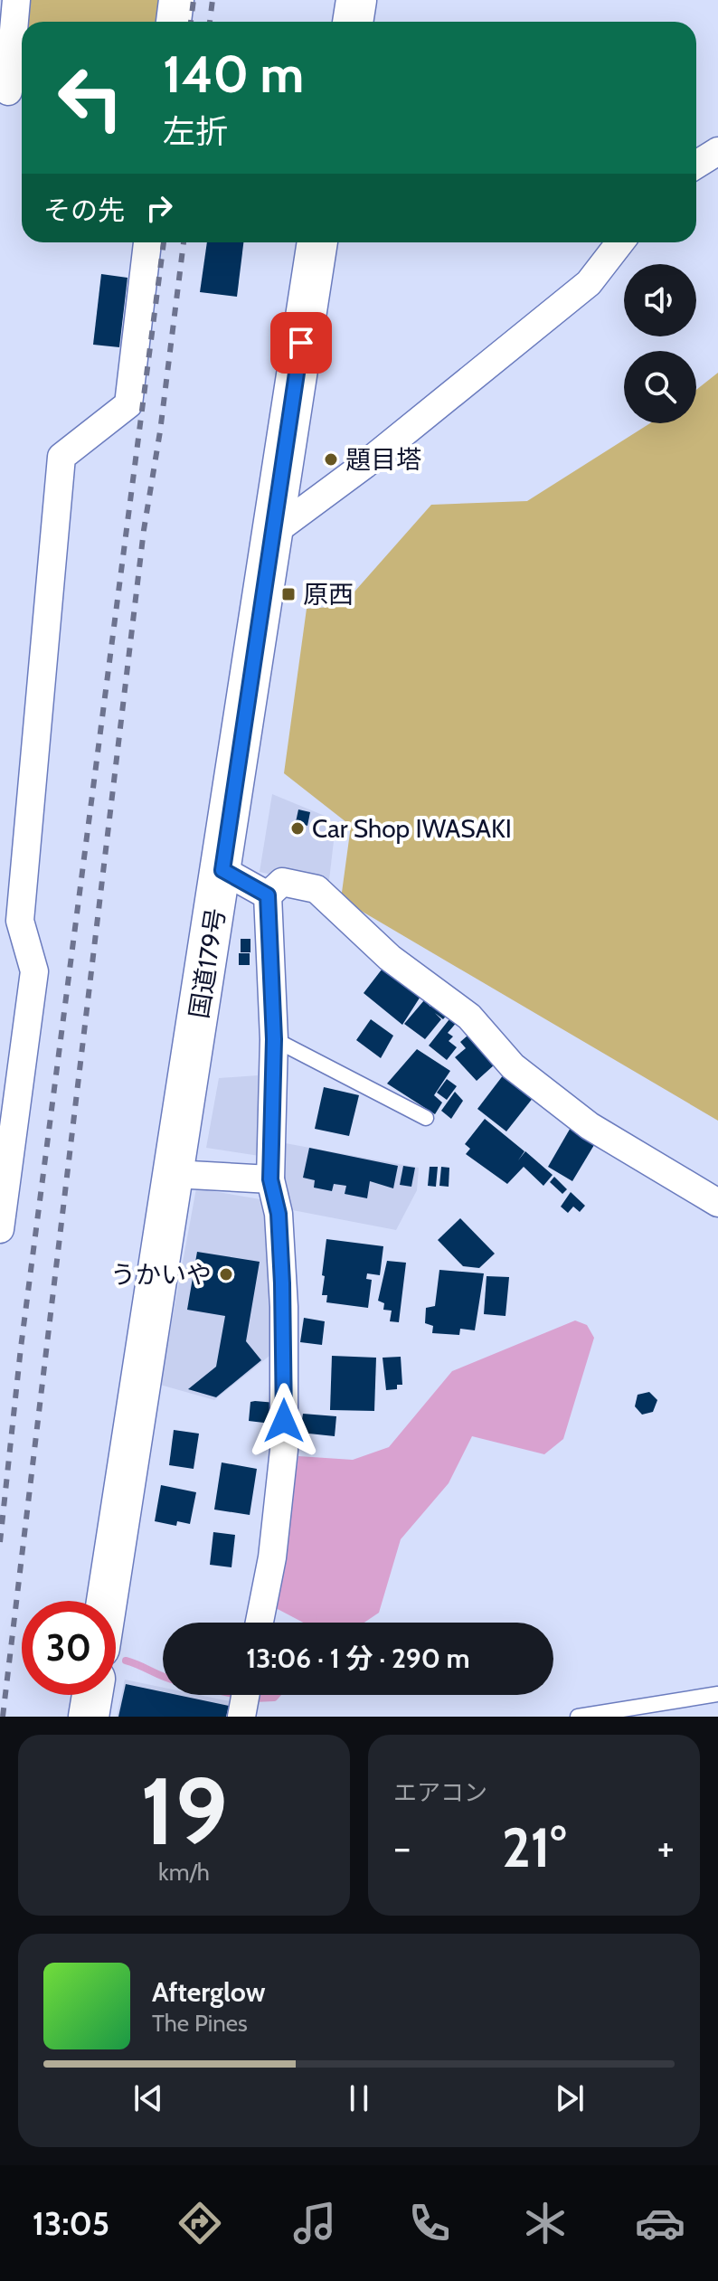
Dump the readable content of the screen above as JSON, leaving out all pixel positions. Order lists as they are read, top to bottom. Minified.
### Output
{"streets":{"highway":["国道179号"]},"places":{"other":["題目塔","Car Shop IWASAKI","うかいや"],"transit":["原西"]},"page":{"turn":["140 m","左折"],"then":"その先","limit":"30","trip":"13:06 · 1 分 · 290 m","tile":[["19","km/h"],"エアコン"],"heat":["−","21°","+"],"song":["Afterglow","The Pines"],"tabs":"13:05"}}
